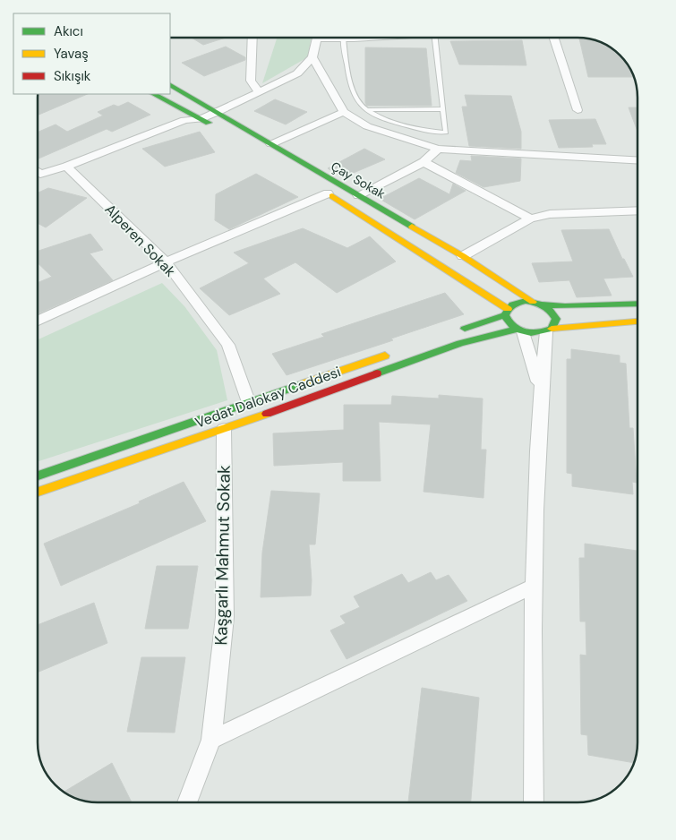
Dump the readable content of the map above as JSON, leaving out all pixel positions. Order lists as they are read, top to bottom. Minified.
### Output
{"streets":{"main road":["Çay Sokak","Vedat Dalokay Caddesi"],"street":["Alperen Sokak","Kaşgarlı Mahmut Sokak"]},"crossings":[["Çay Sokak","Vedat Dalokay Caddesi"],["Alperen Sokak","Vedat Dalokay Caddesi"],["Vedat Dalokay Caddesi","Kaşgarlı Mahmut Sokak"]],"legend":["Akıcı","Yavaş","Sıkışık"]}
